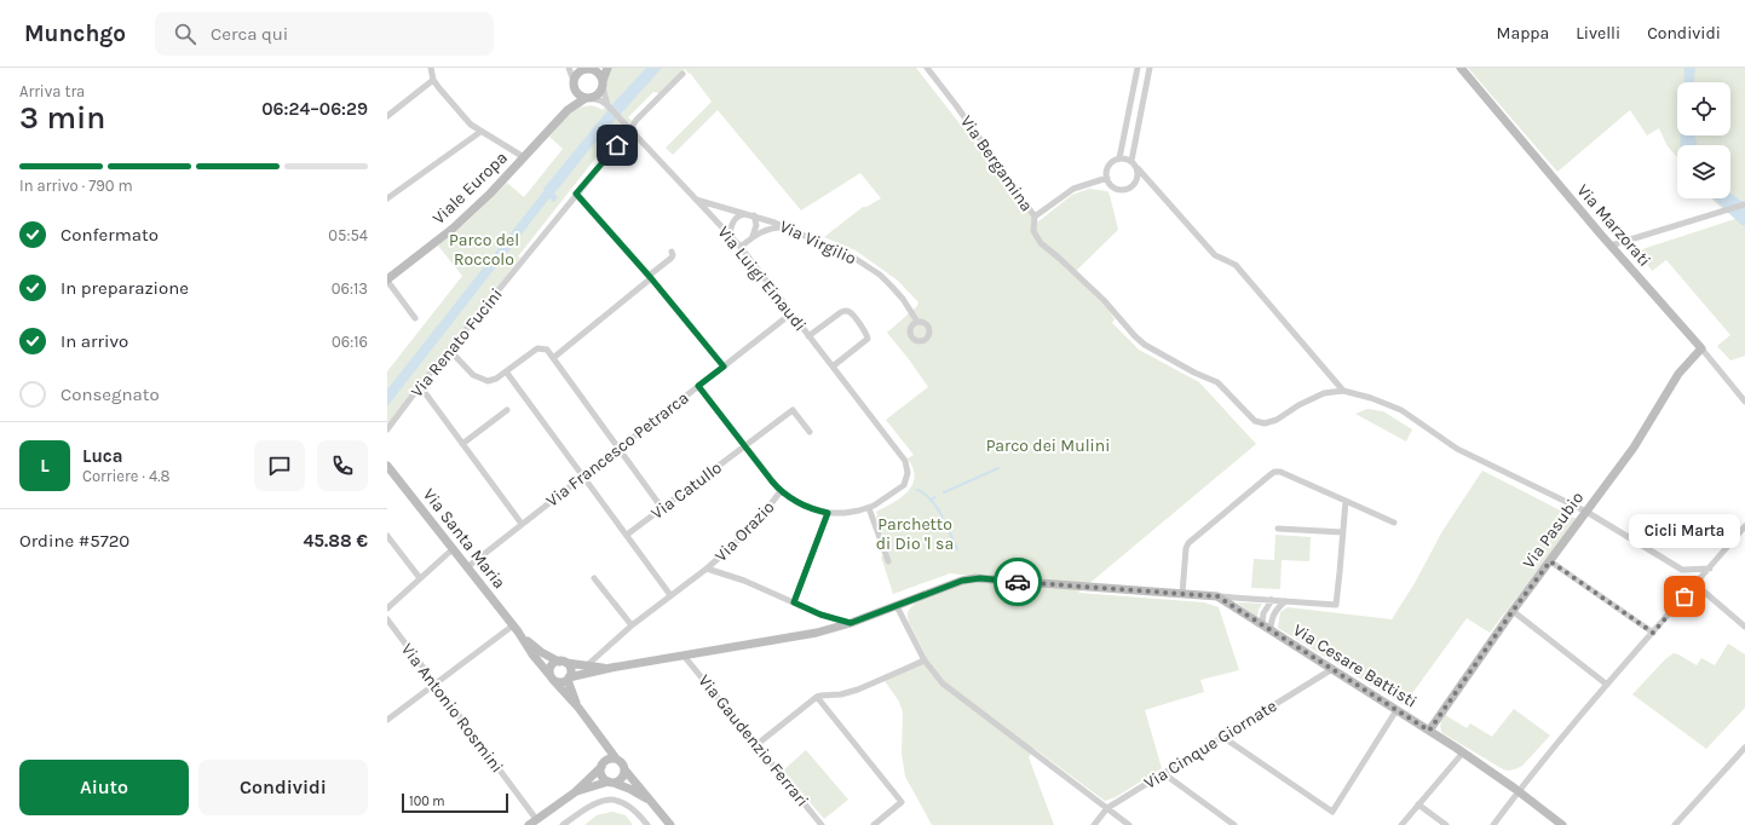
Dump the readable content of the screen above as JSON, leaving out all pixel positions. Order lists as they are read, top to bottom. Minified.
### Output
{"streets":{"street":["Via Bergamina","Viale Europa","Via Marzorati","Via Virgilio","Via Luigi Einaudi","Via Renato Fucini","Via Francesco Petrarca","Via Catullo","Via Pasubio","Via Orazio","Via Santa Maria","Via Cesare Battisti","Via Antonio Rosmini","Via Gaudenzio Ferrari","Via Cinque Giornate"]},"crossings":[["Viale Europa","Via Luigi Einaudi"],["Via Marzorati","Via Pasubio"],["Via Virgilio","Via Luigi Einaudi"],["Via Luigi Einaudi","Via Francesco Petrarca"],["Via Francesco Petrarca","Via Santa Maria"],["Via Pasubio","Via Cesare Battisti"],["Via Cesare Battisti","Via Gaudenzio Ferrari"],["Via Cesare Battisti","Via Cinque Giornate"]],"parks":["Parco del Roccolo","Parco dei Mulini","Parchetto di Dio 'l sa"],"places":["Cicli Marta"],"scale_bar":"100 m","page":{"header":"Munchgo","search":"Cerca qui","nav":["Mappa","Livelli","Condividi"],"heading":["3 min","Arriva tra","06:24–06:29"],"panel":["Luca","Corriere · 4.8","Ordine #5720","45.88 €"],"bar":"In arrivo · 790 m","list":[["Confermato","05:54"],["In preparazione","06:13"],["In arrivo","06:16"],"Consegnato"],"round":"L","bubble":"Cicli Marta","buttons":["Aiuto","Condividi"],"scale":"100 m"}}
